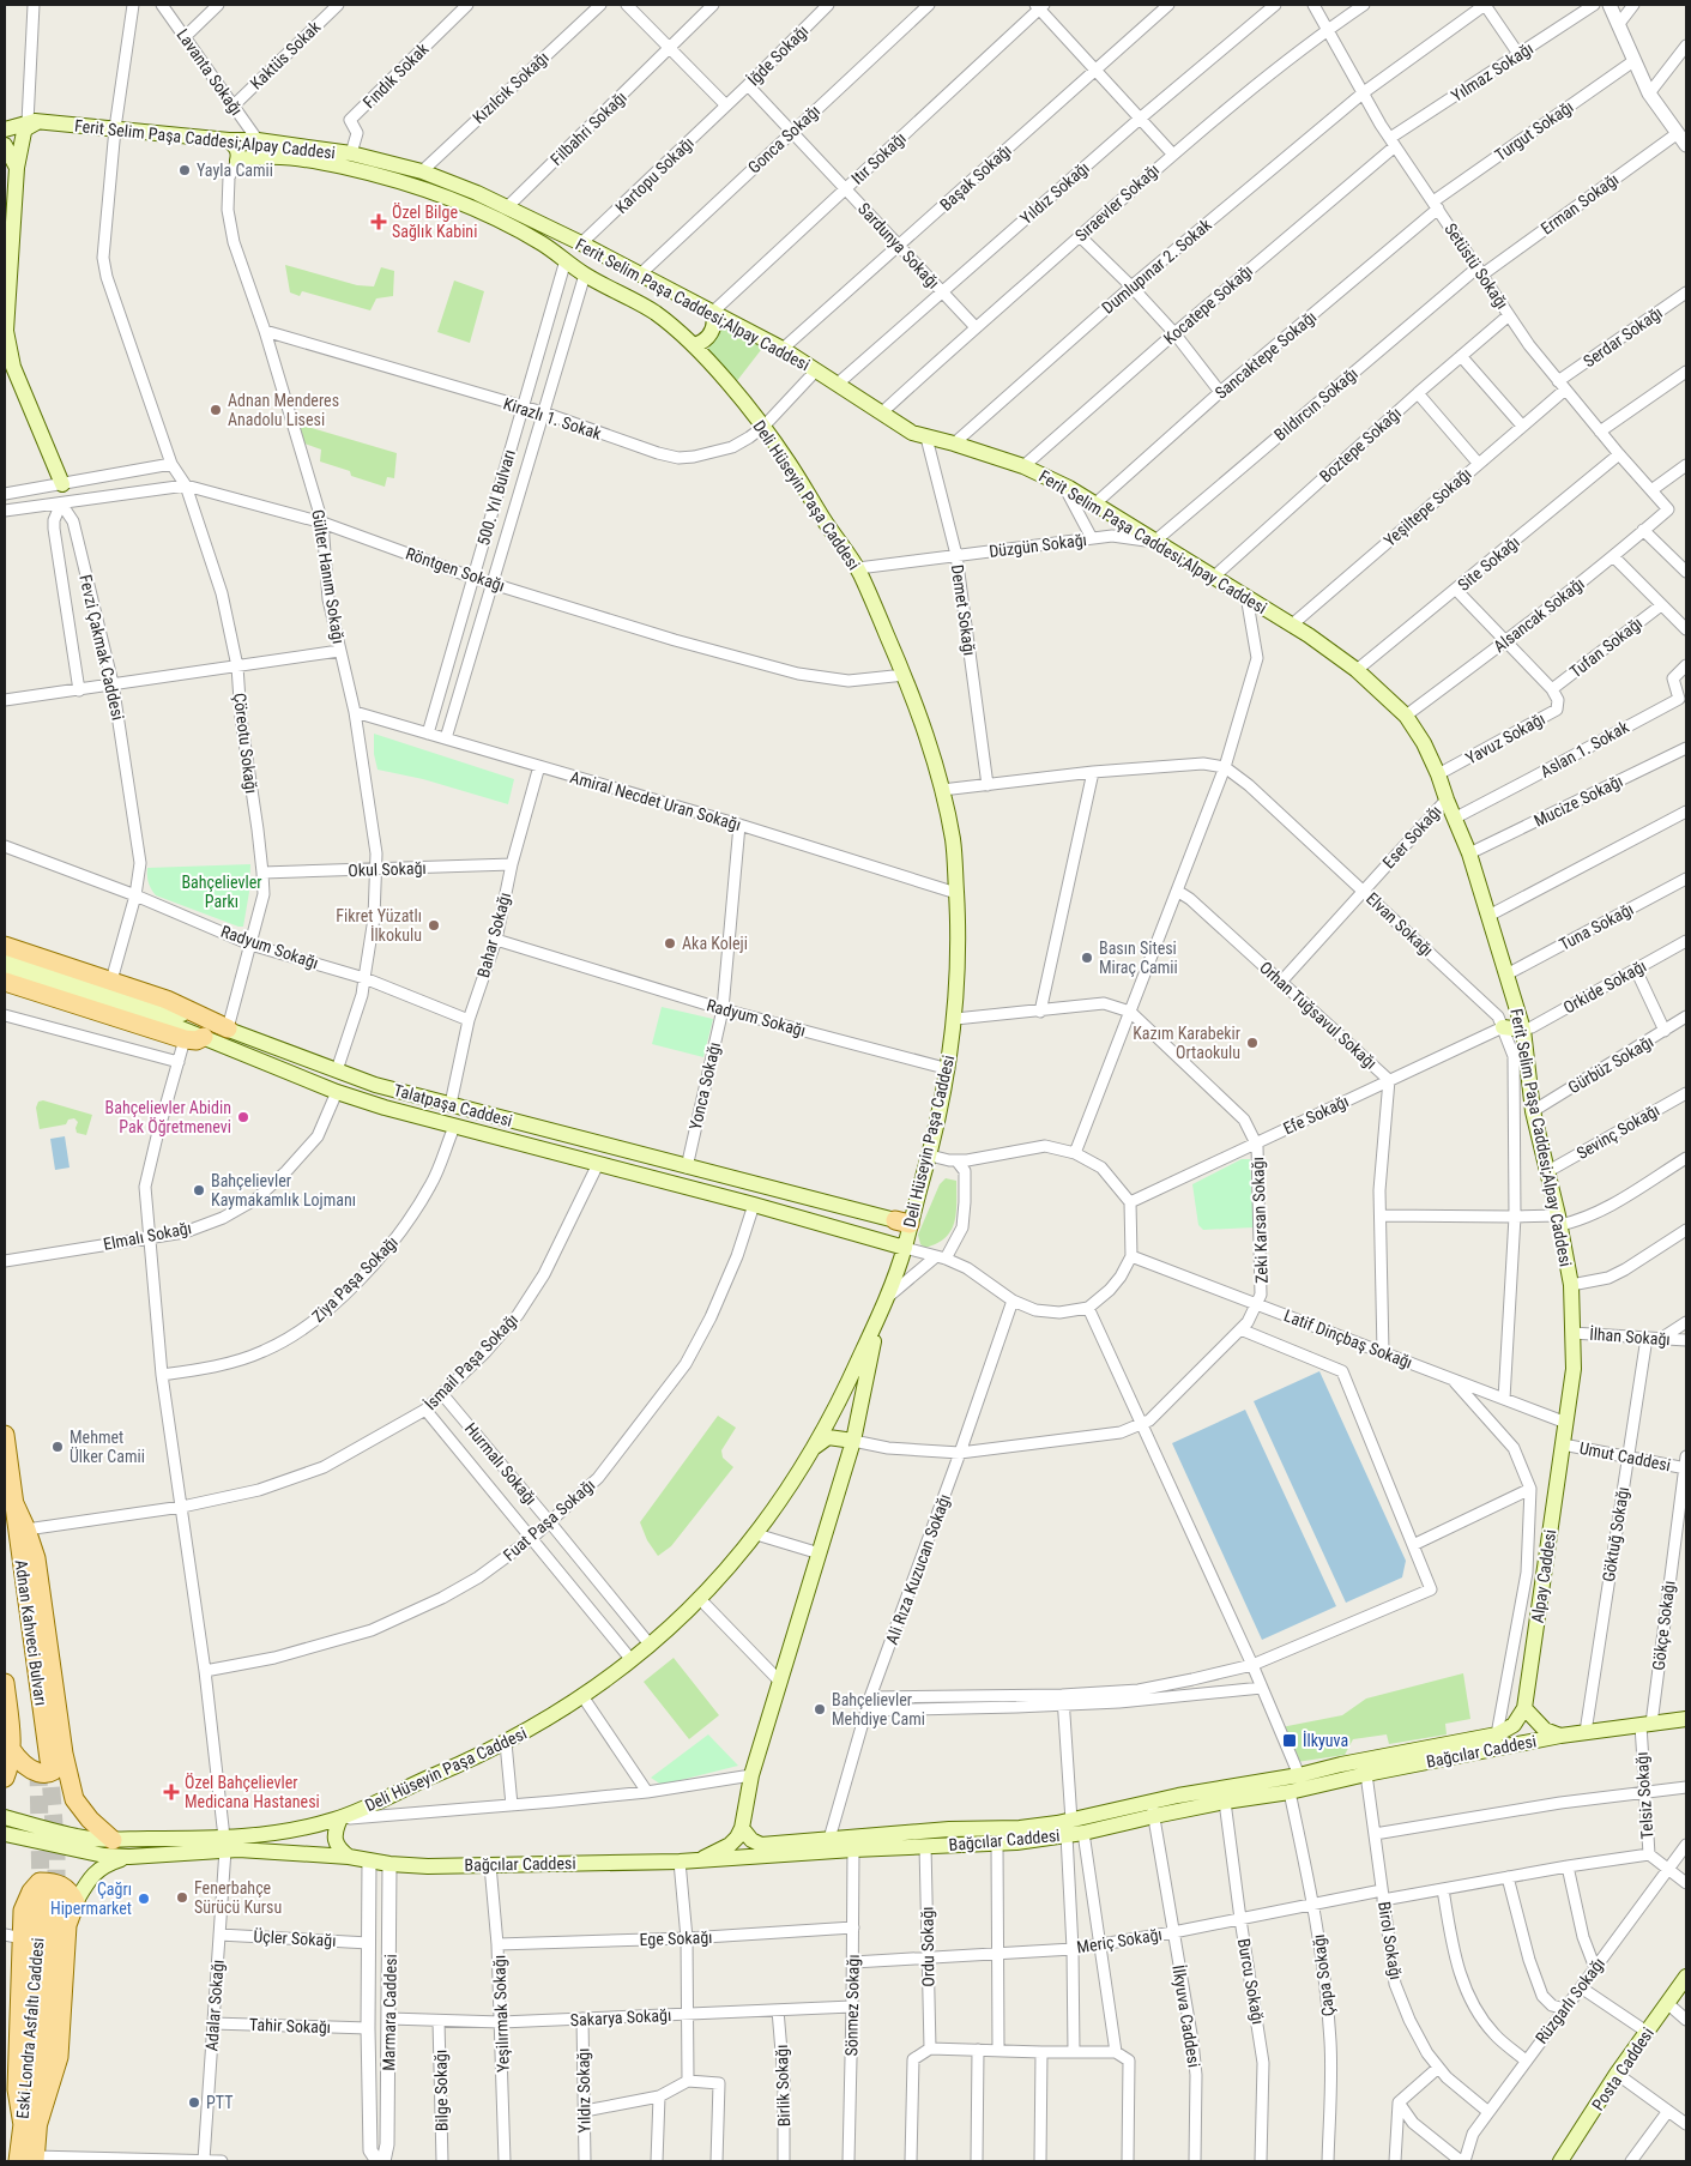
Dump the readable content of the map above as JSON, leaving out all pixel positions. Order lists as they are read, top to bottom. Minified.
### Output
{"streets":{"main road":["Ferit Selim Paşa Caddesi;Alpay Caddesi","Deli Hüseyin Paşa Caddesi","Talatpaşa Caddesi","Alpay Caddesi","Adnan Kahveci Bulvarı","Bağcılar Caddesi","Eski Londra Asfaltı Caddesi","Posta Caddesi"],"street":["Kaktüs Sokak","İğde Sokağı","Lavanta Sokağı","Yılmaz Sokağı","Fındık Sokak","Kızılcık Sokağı","Filbahri Sokağı","Turgut Sokağı","Gonca Sokağı","Itır Sokağı","Kartopu Sokağı","Başak Sokağı","Yıldız Sokağı","Sıraevler Sokağı","Erman Sokağı","Sardunya Sokağı","Dumlupınar 2. Sokak","Setüstü Sokağı","Kocatepe Sokağı","Serdar Sokağı","Sancaktepe Sokağı","Bıldırcın Sokağı","Kirazlı 1. Sokak","Boztepe Sokağı","500. Yıl Bulvarı","Yeşiltepe Sokağı","Düzgün Sokağı","Site Sokağı","Röntgen Sokağı","Gülter Hanım Sokağı","Demet Sokağı","Alsancak Sokağı","Fevzi Çakmak Caddesi","Tufan Sokağı","Yavuz Sokağı","Çöreotu Sokağı","Aslan 1. Sokak","Amiral Necdet Uran Sokağı","Mucize Sokağı","Eser Sokağı","Okul Sokağı","Elvan Sokağı","Tuna Sokağı","Bahar Sokağı","Radyum Sokağı","Orkide Sokağı","Orhan Tuğsavul Sokağı","Gürbüz Sokağı","Yonca Sokağı","Efe Sokağı","Sevinç Sokağı","Zeki Karsan Sokağı","Elmalı Sokağı","Ziya Paşa Sokağı","İlhan Sokağı","Latif Dinçbaş Sokağı","İsmail Paşa Sokağı","Umut Caddesi","Hurmalı Sokağı","Fuat Paşa Sokağı","Göktuğ Sokağı","Ali Rıza Kuzucan Sokağı","Gökçe Sokağı","Telsiz Sokağı","Üçler Sokağı","Ege Sokağı","Meriç Sokağı","Birol Sokağı","Ordu Sokağı","Çapa Sokağı","Burcu Sokağı","Rüzgarlı Sokağı","Adalar Sokağı","Sönmez Sokağı","Marmara Caddesi","Yeşilırmak Sokağı","İlkyuva Caddesi","Sakarya Sokağı","Tahir Sokağı","Birlik Sokağı","Bilge Sokağı"]},"crossings":[["Kaktüs Sokak","Lavanta Sokağı"],["İğde Sokağı","Kartopu Sokağı"],["İğde Sokağı","Sardunya Sokağı"],["Lavanta Sokağı","Ferit Selim Paşa Caddesi;Alpay Caddesi"],["Yılmaz Sokağı","Setüstü Sokağı"],["Yılmaz Sokağı","Kocatepe Sokağı"],["Fındık Sokak","Ferit Selim Paşa Caddesi;Alpay Caddesi"],["Kızılcık Sokağı","Ferit Selim Paşa Caddesi;Alpay Caddesi"],["Kızılcık Sokağı","Deli Hüseyin Paşa Caddesi"],["Filbahri Sokağı","Ferit Selim Paşa Caddesi;Alpay Caddesi"],["Turgut Sokağı","Setüstü Sokağı"],["Turgut Sokağı","Sancaktepe Sokağı"],["Ferit Selim Paşa Caddesi;Alpay Caddesi","Gonca Sokağı"],["Ferit Selim Paşa Caddesi;Alpay Caddesi","Itır Sokağı"],["Ferit Selim Paşa Caddesi;Alpay Caddesi","Kartopu Sokağı"],["Ferit Selim Paşa Caddesi;Alpay Caddesi","Başak Sokağı"],["Ferit Selim Paşa Caddesi;Alpay Caddesi","Yıldız Sokağı"],["Ferit Selim Paşa Caddesi;Alpay Caddesi","Sıraevler Sokağı"],["Ferit Selim Paşa Caddesi;Alpay Caddesi","Dumlupınar 2. Sokak"],["Ferit Selim Paşa Caddesi;Alpay Caddesi","Kocatepe Sokağı"],["Ferit Selim Paşa Caddesi;Alpay Caddesi","Sancaktepe Sokağı"],["Ferit Selim Paşa Caddesi;Alpay Caddesi","Bıldırcın Sokağı"],["Ferit Selim Paşa Caddesi;Alpay Caddesi","Kirazlı 1. Sokak"],["Ferit Selim Paşa Caddesi;Alpay Caddesi","Boztepe Sokağı"],["Ferit Selim Paşa Caddesi;Alpay Caddesi","Deli Hüseyin Paşa Caddesi"],["Ferit Selim Paşa Caddesi;Alpay Caddesi","Yeşiltepe Sokağı"],["Ferit Selim Paşa Caddesi;Alpay Caddesi","Düzgün Sokağı"],["Ferit Selim Paşa Caddesi;Alpay Caddesi","Site Sokağı"],["Ferit Selim Paşa Caddesi;Alpay Caddesi","Demet Sokağı"],["Ferit Selim Paşa Caddesi;Alpay Caddesi","Alsancak Sokağı"],["Ferit Selim Paşa Caddesi;Alpay Caddesi","Yavuz Sokağı"],["Ferit Selim Paşa Caddesi;Alpay Caddesi","Çöreotu Sokağı"],["Ferit Selim Paşa Caddesi;Alpay Caddesi","Aslan 1. Sokak"],["Ferit Selim Paşa Caddesi;Alpay Caddesi","Mucize Sokağı"],["Ferit Selim Paşa Caddesi;Alpay Caddesi","Eser Sokağı"],["Ferit Selim Paşa Caddesi;Alpay Caddesi","Tuna Sokağı"],["Ferit Selim Paşa Caddesi;Alpay Caddesi","Orkide Sokağı"],["Ferit Selim Paşa Caddesi;Alpay Caddesi","Gürbüz Sokağı"],["Ferit Selim Paşa Caddesi;Alpay Caddesi","Sevinç Sokağı"],["Ferit Selim Paşa Caddesi;Alpay Caddesi","İlhan Sokağı"],["Ferit Selim Paşa Caddesi;Alpay Caddesi","Latif Dinçbaş Sokağı"],["Ferit Selim Paşa Caddesi;Alpay Caddesi","Umut Caddesi"],["Ferit Selim Paşa Caddesi;Alpay Caddesi","Alpay Caddesi"],["Gonca Sokağı","Sardunya Sokağı"],["Itır Sokağı","Sardunya Sokağı"],["Başak Sokağı","Sardunya Sokağı"],["Yıldız Sokağı","Sardunya Sokağı"],["Yıldız Sokağı","Sakarya Sokağı"],["Sıraevler Sokağı","Sardunya Sokağı"],["Sıraevler Sokağı","Setüstü Sokağı"],["Erman Sokağı","Setüstü Sokağı"],["Erman Sokağı","Bıldırcın Sokağı"],["Dumlupınar 2. Sokak","Setüstü Sokağı"],["Setüstü Sokağı","Kocatepe Sokağı"],["Setüstü Sokağı","Serdar Sokağı"],["Setüstü Sokağı","Sancaktepe Sokağı"],["Setüstü Sokağı","Bıldırcın Sokağı"],["Setüstü Sokağı","Boztepe Sokağı"],["Setüstü Sokağı","Yeşiltepe Sokağı"],["Setüstü Sokağı","Site Sokağı"],["Setüstü Sokağı","Alsancak Sokağı"],["Serdar Sokağı","Yeşiltepe Sokağı"],["Bıldırcın Sokağı","Düzgün Sokağı"],["Kirazlı 1. Sokak","Deli Hüseyin Paşa Caddesi"],["Kirazlı 1. Sokak","500. Yıl Bulvarı"],["Kirazlı 1. Sokak","Gülter Hanım Sokağı"],["Deli Hüseyin Paşa Caddesi","500. Yıl Bulvarı"],["Deli Hüseyin Paşa Caddesi","Düzgün Sokağı"],["Deli Hüseyin Paşa Caddesi","Röntgen Sokağı"],["Deli Hüseyin Paşa Caddesi","Gülter Hanım Sokağı"],["Deli Hüseyin Paşa Caddesi","Amiral Necdet Uran Sokağı"],["Deli Hüseyin Paşa Caddesi","Radyum Sokağı"],["Deli Hüseyin Paşa Caddesi","Talatpaşa Caddesi"],["Deli Hüseyin Paşa Caddesi","Hurmalı Sokağı"],["Deli Hüseyin Paşa Caddesi","Bağcılar Caddesi"],["500. Yıl Bulvarı","Röntgen Sokağı"],["500. Yıl Bulvarı","Amiral Necdet Uran Sokağı"],["Düzgün Sokağı","Demet Sokağı"],["Site Sokağı","Yavuz Sokağı"],["Röntgen Sokağı","Gülter Hanım Sokağı"],["Röntgen Sokağı","Fevzi Çakmak Caddesi"],["Röntgen Sokağı","Çöreotu Sokağı"],["Gülter Hanım Sokağı","Amiral Necdet Uran Sokağı"],["Gülter Hanım Sokağı","Okul Sokağı"],["Gülter Hanım Sokağı","Radyum Sokağı"],["Gülter Hanım Sokağı","Talatpaşa Caddesi"],["Alsancak Sokağı","Yavuz Sokağı"],["Fevzi Çakmak Caddesi","Radyum Sokağı"],["Tufan Sokağı","Yavuz Sokağı"],["Çöreotu Sokağı","Okul Sokağı"],["Çöreotu Sokağı","Radyum Sokağı"],["Çöreotu Sokağı","Talatpaşa Caddesi"],["Amiral Necdet Uran Sokağı","Bahar Sokağı"],["Amiral Necdet Uran Sokağı","Yonca Sokağı"],["Eser Sokağı","Elvan Sokağı"],["Eser Sokağı","Orhan Tuğsavul Sokağı"],["Okul Sokağı","Bahar Sokağı"],["Elvan Sokağı","Efe Sokağı"],["Elvan Sokağı","Latif Dinçbaş Sokağı"],["Bahar Sokağı","Radyum Sokağı"],["Bahar Sokağı","Talatpaşa Caddesi"],["Radyum Sokağı","Yonca Sokağı"],["Orhan Tuğsavul Sokağı","Efe Sokağı"],["Orhan Tuğsavul Sokağı","Latif Dinçbaş Sokağı"],["Yonca Sokağı","Talatpaşa Caddesi"],["Talatpaşa Caddesi","Elmalı Sokağı"],["Talatpaşa Caddesi","Ziya Paşa Sokağı"],["Talatpaşa Caddesi","İsmail Paşa Sokağı"],["Talatpaşa Caddesi","Fuat Paşa Sokağı"],["Efe Sokağı","Zeki Karsan Sokağı"],["Zeki Karsan Sokağı","Latif Dinçbaş Sokağı"],["Zeki Karsan Sokağı","Ali Rıza Kuzucan Sokağı"],["Elmalı Sokağı","Adalar Sokağı"],["Ziya Paşa Sokağı","Adalar Sokağı"],["İlhan Sokağı","Göktuğ Sokağı"],["İsmail Paşa Sokağı","Hurmalı Sokağı"],["İsmail Paşa Sokağı","Adalar Sokağı"],["Umut Caddesi","Göktuğ Sokağı"],["Umut Caddesi","Alpay Caddesi"],["Umut Caddesi","Gökçe Sokağı"],["Hurmalı Sokağı","Fuat Paşa Sokağı"],["Fuat Paşa Sokağı","Adalar Sokağı"],["Göktuğ Sokağı","Bağcılar Caddesi"],["Gökçe Sokağı","Bağcılar Caddesi"],["Gökçe Sokağı","Telsiz Sokağı"],["Bağcılar Caddesi","Telsiz Sokağı"],["Bağcılar Caddesi","Birol Sokağı"],["Bağcılar Caddesi","Ordu Sokağı"],["Bağcılar Caddesi","Çapa Sokağı"],["Bağcılar Caddesi","Burcu Sokağı"],["Bağcılar Caddesi","Adalar Sokağı"],["Bağcılar Caddesi","Sönmez Sokağı"],["Bağcılar Caddesi","Marmara Caddesi"],["Bağcılar Caddesi","Yeşilırmak Sokağı"],["Bağcılar Caddesi","İlkyuva Caddesi"],["Telsiz Sokağı","Meriç Sokağı"],["Telsiz Sokağı","Rüzgarlı Sokağı"],["Üçler Sokağı","Adalar Sokağı"],["Ege Sokağı","Sönmez Sokağı"],["Ege Sokağı","Yeşilırmak Sokağı"],["Meriç Sokağı","Birol Sokağı"],["Meriç Sokağı","Ordu Sokağı"],["Meriç Sokağı","Çapa Sokağı"],["Meriç Sokağı","Burcu Sokağı"],["Meriç Sokağı","Sönmez Sokağı"],["Meriç Sokağı","İlkyuva Caddesi"],["Birol Sokağı","Rüzgarlı Sokağı"],["Adalar Sokağı","Tahir Sokağı"],["Sönmez Sokağı","Sakarya Sokağı"],["Marmara Caddesi","Sakarya Sokağı"],["Yeşilırmak Sokağı","Sakarya Sokağı"],["Sakarya Sokağı","Birlik Sokağı"],["Sakarya Sokağı","Bilge Sokağı"]],"parks":["Bahçelievler Parkı"],"places":{"other":["Yayla Camii","Adnan Menderes Anadolu Lisesi","Fikret Yüzatlı İlkokulu","Aka Koleji","Basın Sitesi Miraç Camii","Kazım Karabekir Ortaokulu","Bahçelievler Abidin Pak Öğretmenevi","Bahçelievler Kaymakamlık Lojmanı","Mehmet Ülker Camii","Bahçelievler Mehdiye Cami","Fenerbahçe Sürücü Kursu","Çağrı Hipermarket","PTT"],"health":["Özel Bilge Sağlık Kabini","Özel Bahçelievler Medicana Hastanesi"],"transit":["İlkyuva"]}}
